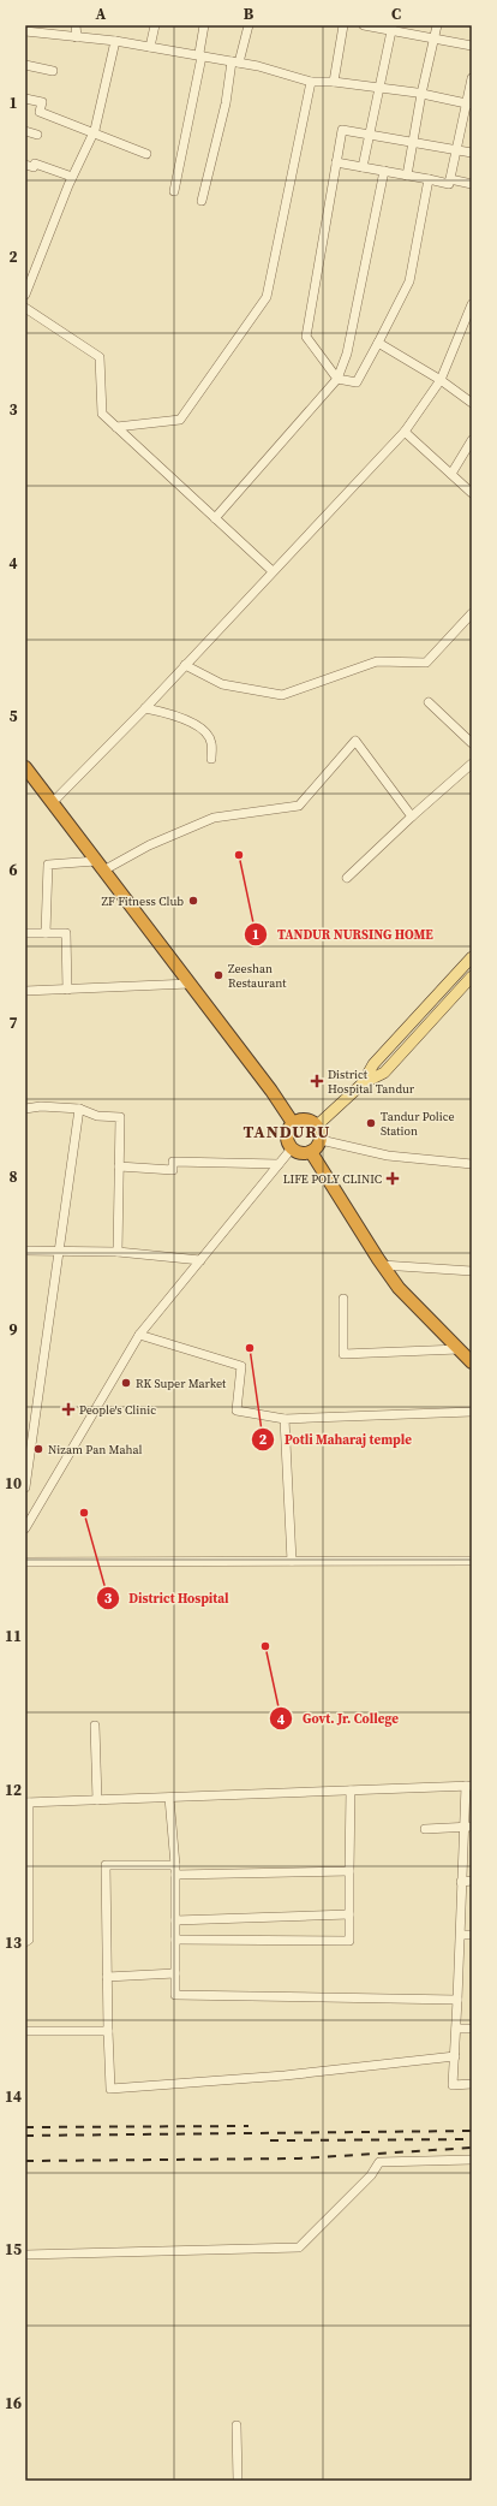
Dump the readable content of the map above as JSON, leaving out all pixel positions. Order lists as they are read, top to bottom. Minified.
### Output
{"districts":["TANDURU"],"places":{"other":["TANDUR NURSING HOME","ZF Fitness Club","Zeeshan Restaurant","Tandur Police Station","Potli Maharaj temple","RK Super Market","Nizam Pan Mahal","District Hospital","Govt. Jr. College"],"health":["District Hospital Tandur","LIFE POLY CLINIC","People's Clinic"]},"grid":{"columns":["A","B","C"],"rows":["1","2","3","4","5","6","7","8","9","10","11","12","13","14","15","16"]}}
